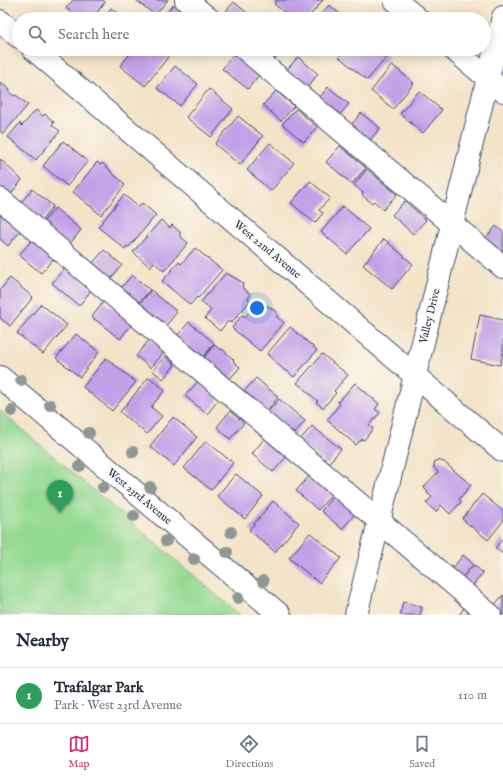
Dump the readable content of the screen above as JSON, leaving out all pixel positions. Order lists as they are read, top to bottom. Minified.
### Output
{"streets":{"street":["West 22nd Avenue","Valley Drive","West 23rd Avenue"]},"crossings":[["West 22nd Avenue","Valley Drive"]],"page":{"search":"Search here","pins":"1","heading":"Nearby","list":[{"mark":"1","name":"Trafalgar Park","note":"Park · West 23rd Avenue","value":"110 m"}],"nav":["Map","Directions","Saved"]}}
